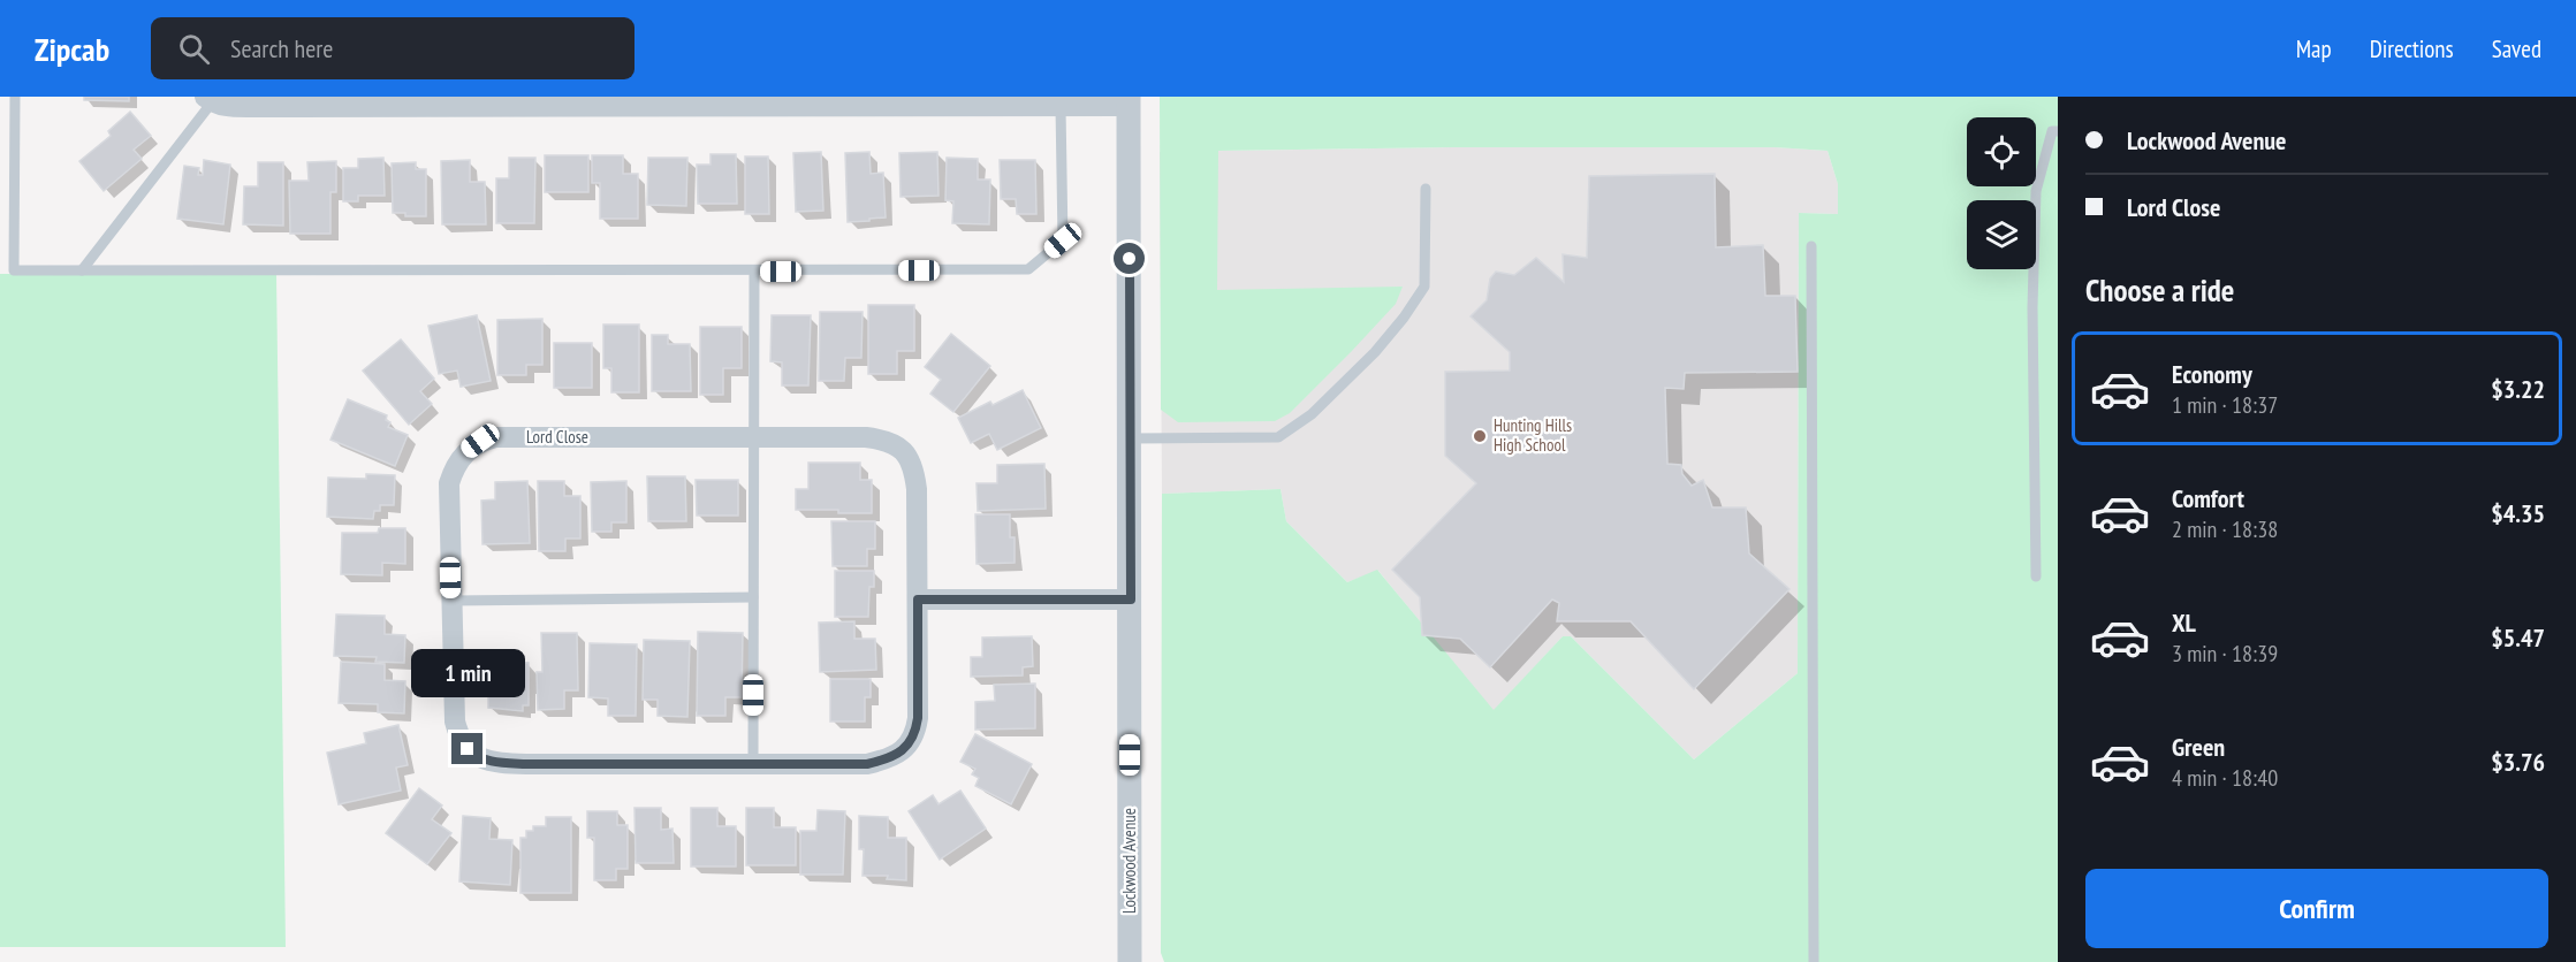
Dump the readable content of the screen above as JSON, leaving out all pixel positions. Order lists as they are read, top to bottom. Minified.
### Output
{"streets":{"street":["Lord Close","Lockwood Avenue"]},"places":["Hunting Hills High School"],"page":{"header":"Zipcab","search":"Search here","nav":["Map","Directions","Saved"],"banner":["Lockwood Avenue","Lord Close"],"heading":"Choose a ride","list":[{"name":"Economy","note":"1 min · 18:37","value":"$3.22"},{"name":"Comfort","note":"2 min · 18:38","value":"$4.35"},{"name":"XL","note":"3 min · 18:39","value":"$5.47"},{"name":"Green","note":"4 min · 18:40","value":"$3.76"}],"bubble":"1 min","buttons":"Confirm"}}
